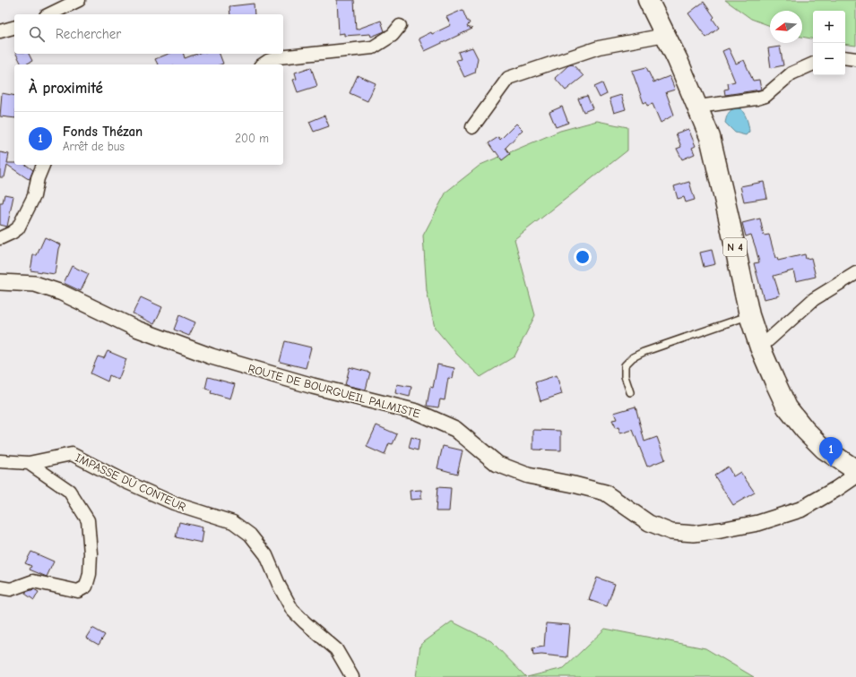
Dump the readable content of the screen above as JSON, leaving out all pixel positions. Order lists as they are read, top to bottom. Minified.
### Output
{"streets":{"main road":["N 4"],"street":["ROUTE DE BOURGUEIL PALMISTE","IMPASSE DU CONTEUR"]},"north":"left","page":{"map_buttons":["+","−"],"search":"Rechercher","heading":"À proximité","list":[{"mark":"1","name":"Fonds Thézan","note":"Arrêt de bus","value":"200 m"}],"pins":"1"}}
